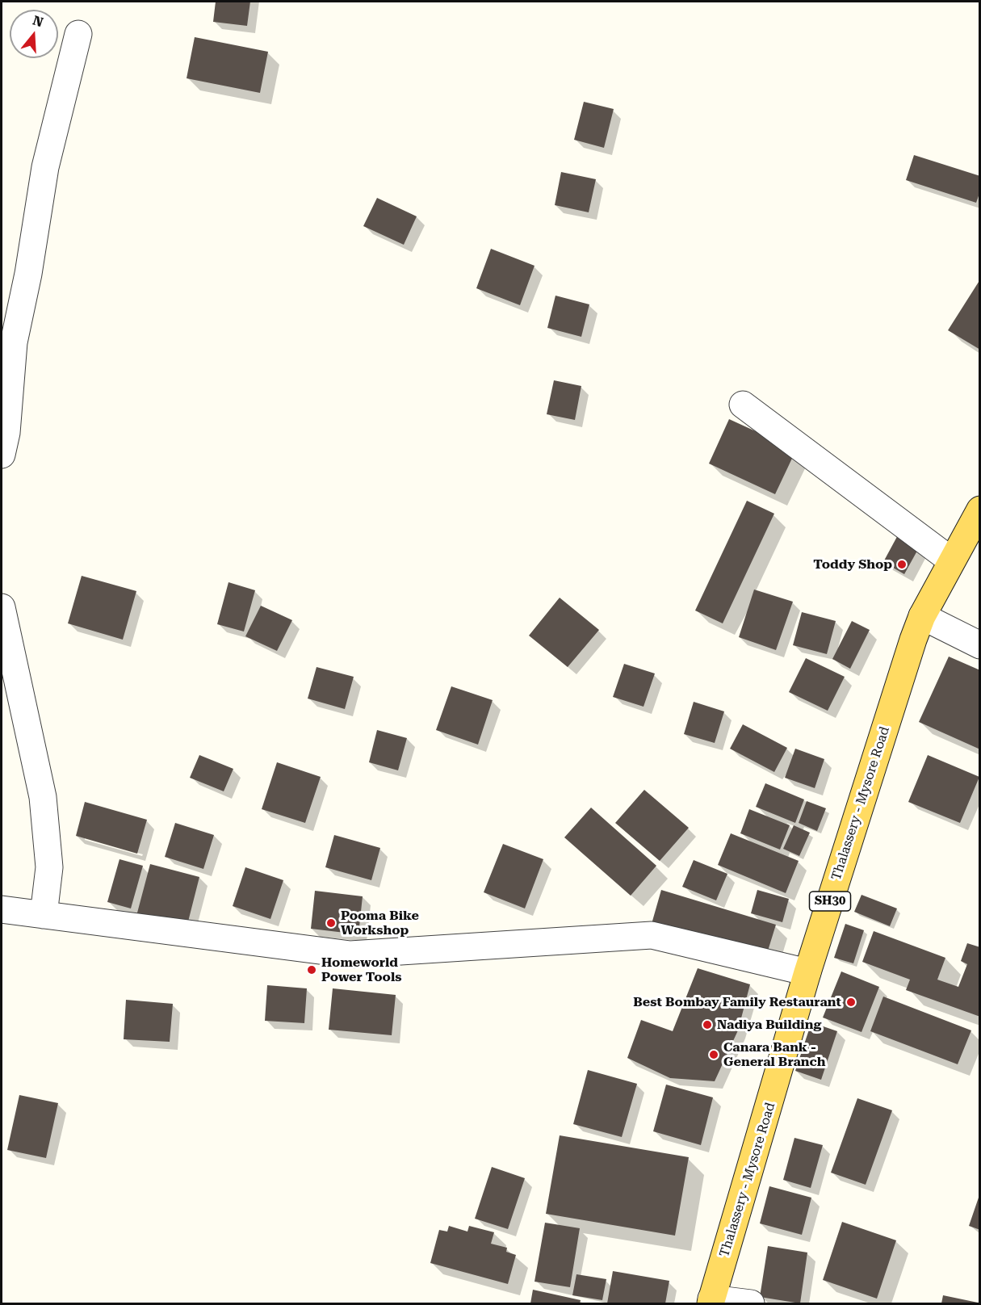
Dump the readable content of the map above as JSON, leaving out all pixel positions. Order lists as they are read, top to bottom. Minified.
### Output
{"streets":{"main road":["Thalassery - Mysore Road","SH30"]},"places":["Toddy Shop","Pooma Bike Workshop","Homeworld Power Tools","Best Bombay Family Restaurant","Nadiya Building","Canara Bank - General Branch"],"north":"top"}
